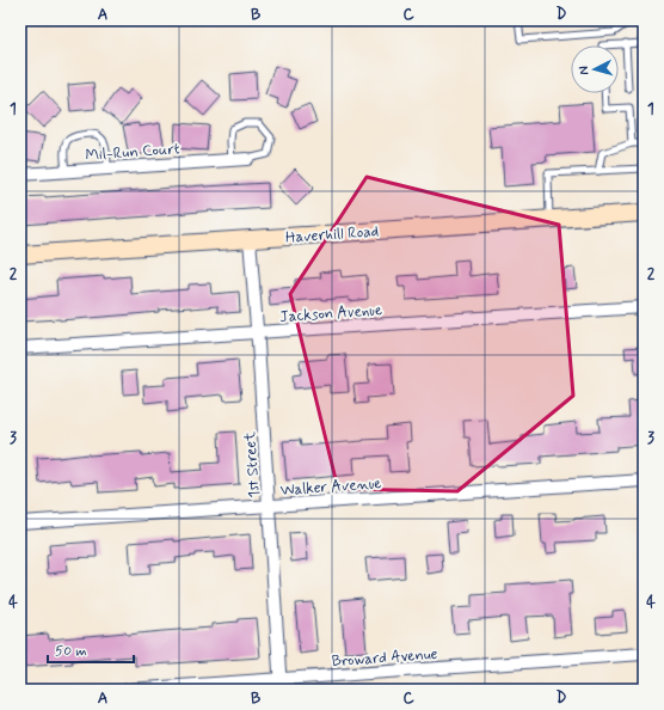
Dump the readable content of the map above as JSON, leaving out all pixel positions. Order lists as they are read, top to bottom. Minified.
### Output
{"streets":{"street":["Mil-Run Court","Haverhill Road","Jackson Avenue","1st Street","Walker Avenue","Broward Avenue"]},"crossings":[["Haverhill Road","1st Street"],["Jackson Avenue","1st Street"],["1st Street","Walker Avenue"],["1st Street","Broward Avenue"]],"scale_bar":"50 m","north":"left","grid":{"columns":["A","B","C","D"],"rows":["1","2","3","4"]}}
